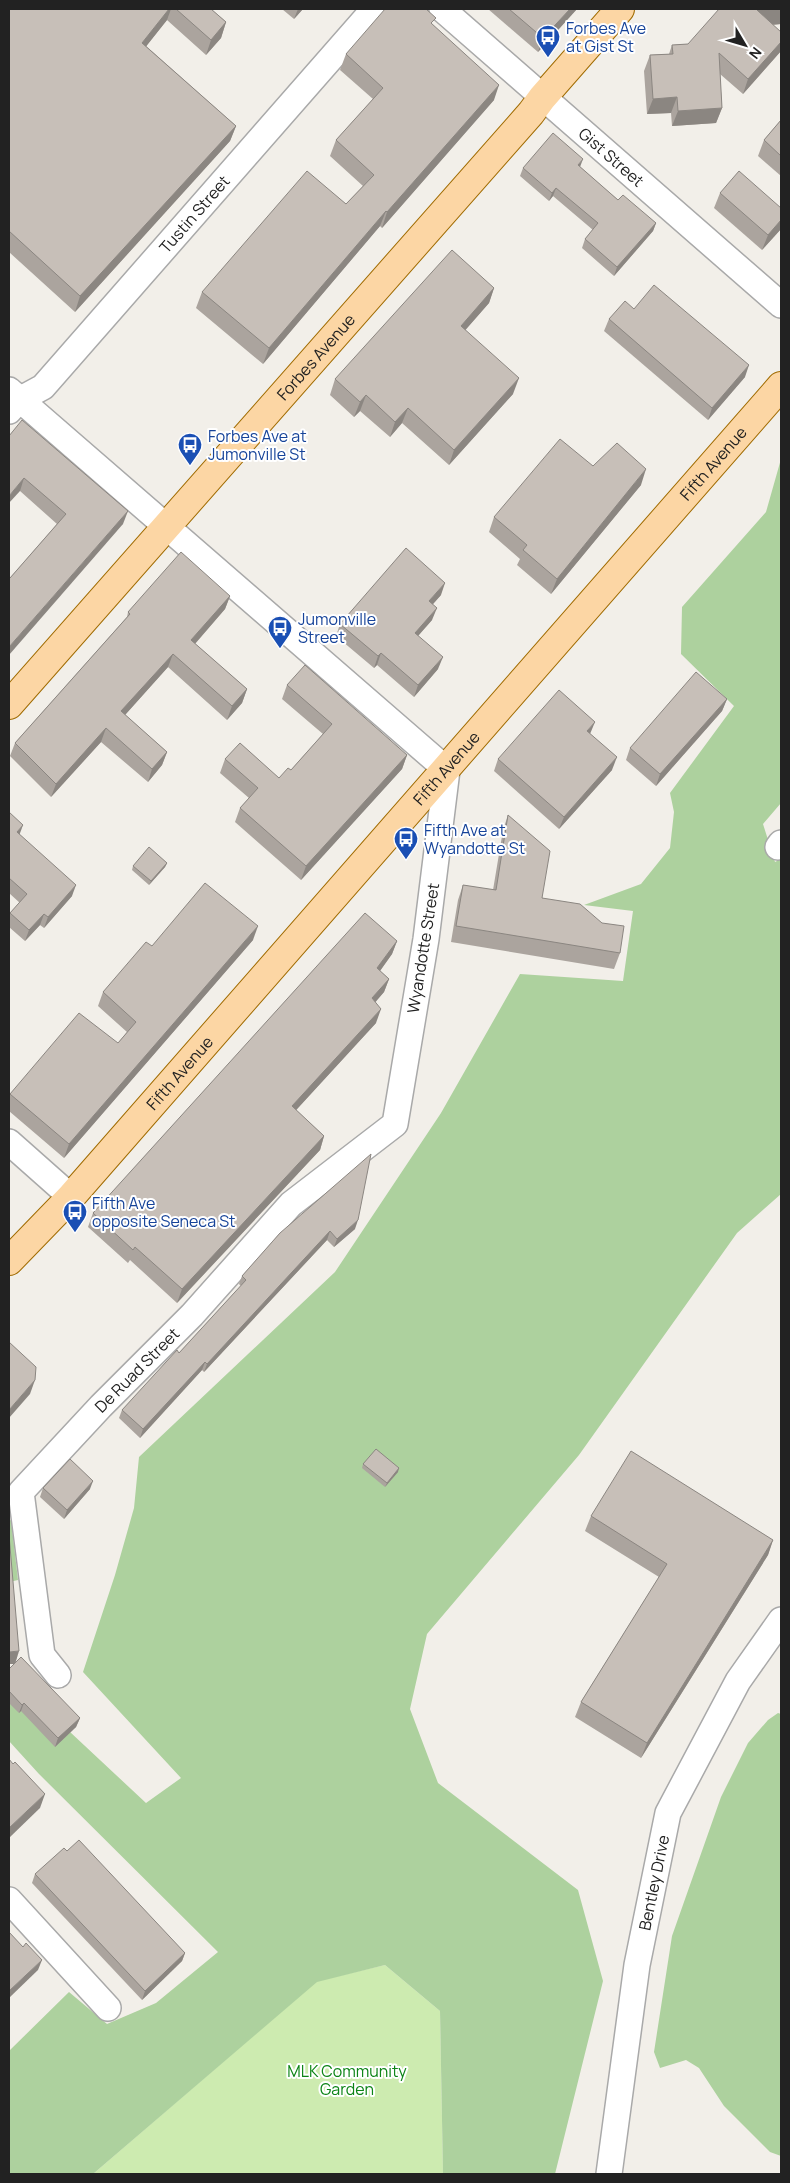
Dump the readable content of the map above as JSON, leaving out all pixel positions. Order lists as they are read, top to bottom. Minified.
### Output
{"streets":{"main road":["Forbes Avenue","Fifth Avenue"],"street":["Gist Street","Tustin Street","Wyandotte Street","De Ruad Street","Bentley Drive"]},"crossings":[["Gist Street","Forbes Avenue"],["Fifth Avenue","Wyandotte Street"],["Wyandotte Street","De Ruad Street"]],"parks":["MLK Community Garden"],"places":{"bus stop":["Forbes Ave at Gist St","Forbes Ave at Jumonville St","Jumonville Street","Fifth Ave at Wyandotte St","Fifth Ave opposite Seneca St"]},"north":"bottom right"}
